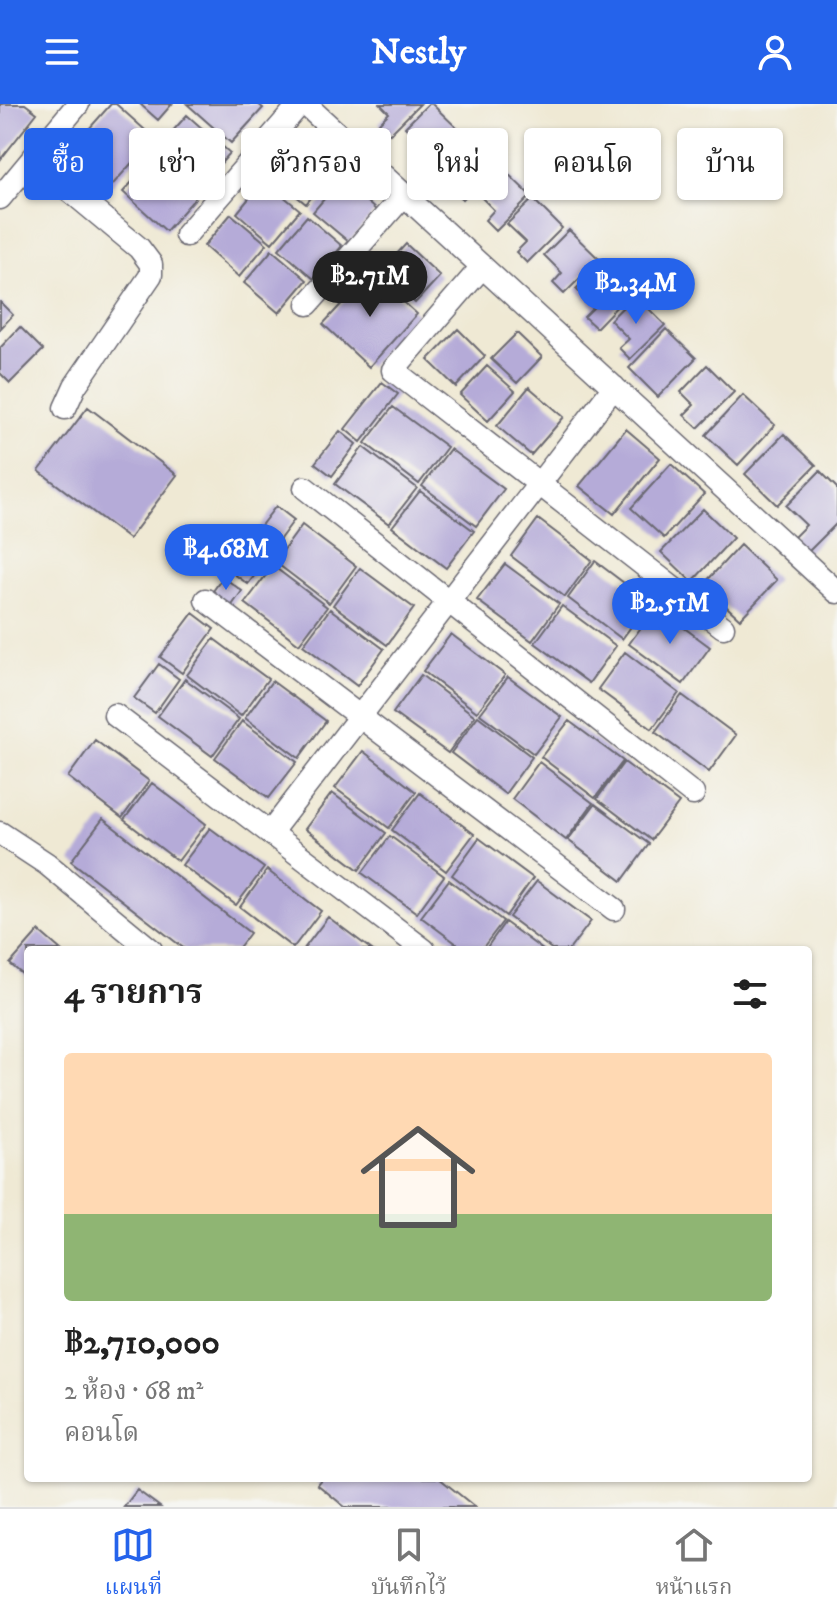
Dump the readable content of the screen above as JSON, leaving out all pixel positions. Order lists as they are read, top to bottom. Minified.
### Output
{"page":{"header":"Nestly","chip":["ซื้อ","เช่า","ตัวกรอง","ใหม่","คอนโด","บ้าน"],"price":["฿2.71M","฿2.34M","฿4.68M","฿2.51M"],"heading":"4 รายการ","list":[{"name":"฿2,710,000","note":"2 ห้อง · 68 m² · คอนโด"}],"tabs":["แผนที่","บันทึกไว้","หน้าแรก"]}}
